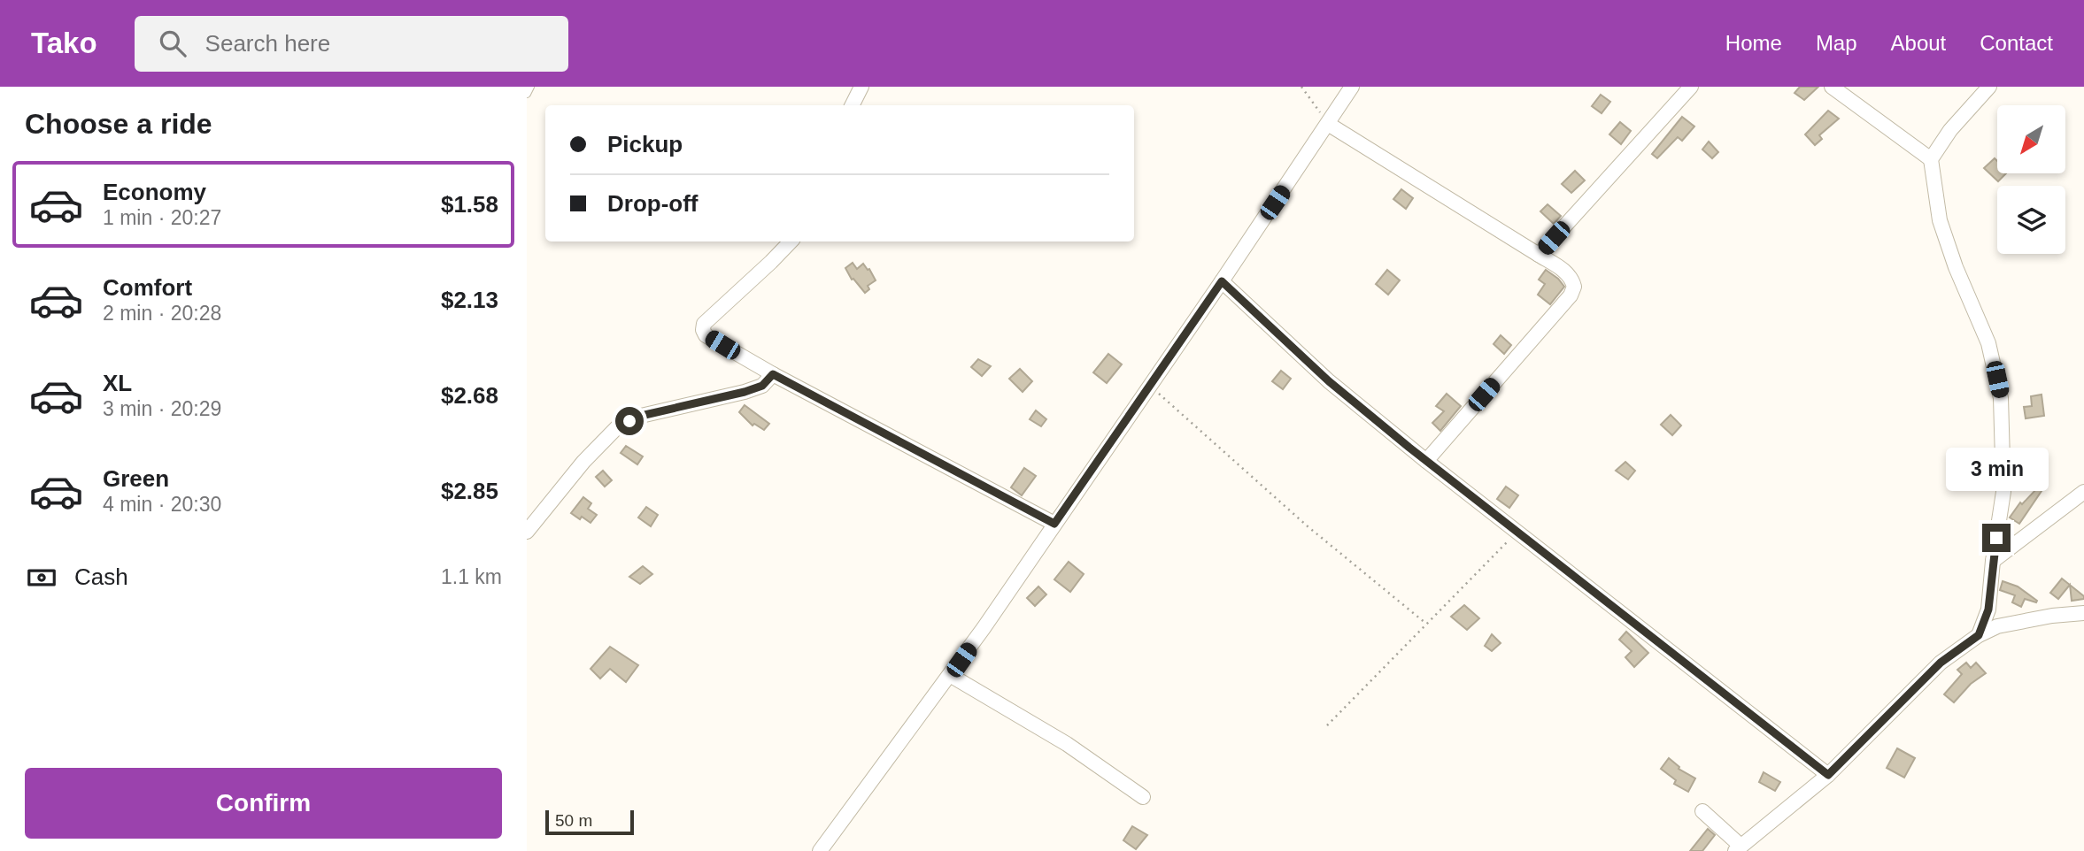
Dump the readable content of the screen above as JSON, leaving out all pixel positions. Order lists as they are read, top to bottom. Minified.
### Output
{"scale_bar":"50 m","north":"bottom left","page":{"header":"Tako","search":"Search here","nav":["Home","Map","About","Contact"],"heading":"Choose a ride","banner":["Pickup","Drop-off"],"list":[{"name":"Economy","note":"1 min · 20:27","value":"$1.58"},{"name":"Comfort","note":"2 min · 20:28","value":"$2.13"},{"name":"XL","note":"3 min · 20:29","value":"$2.68"},{"name":"Green","note":"4 min · 20:30","value":"$2.85"}],"bubble":"3 min","pay":["Cash","1.1 km"],"buttons":"Confirm","scale":"50 m"}}
